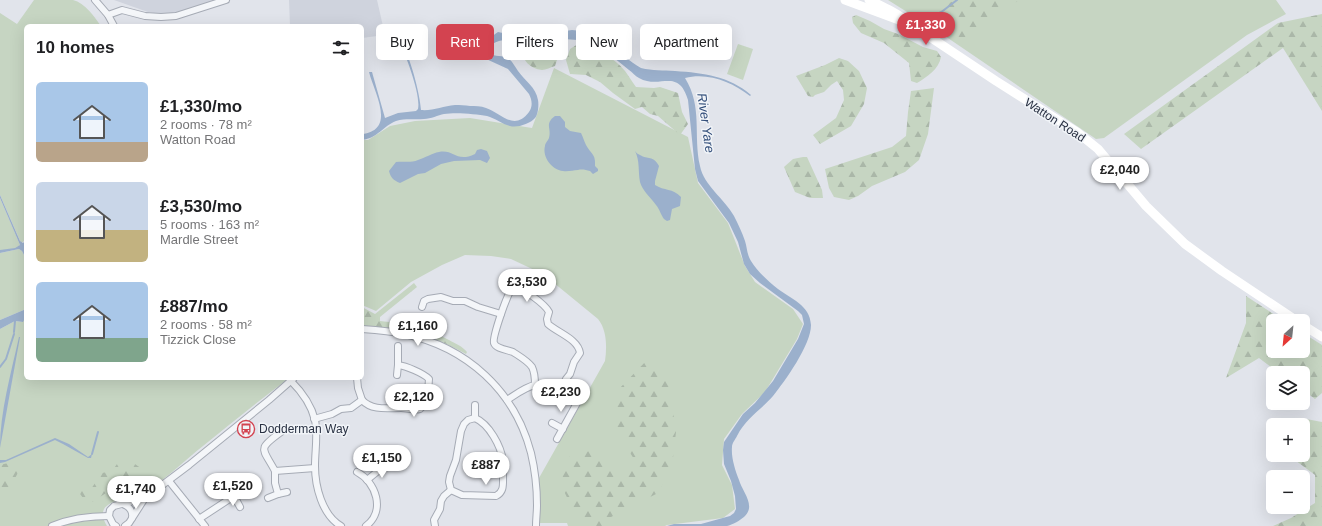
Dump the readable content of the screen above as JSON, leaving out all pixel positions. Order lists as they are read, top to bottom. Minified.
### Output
{"streets":{"main road":["Watton Road"]},"water":["River Yare"],"places":{"bus stop":["Dodderman Way"]},"north":"bottom left","page":{"price":["£1,330","£2,040","£3,530","£1,160","£2,230","£2,120","£1,150","£887","£1,520","£1,740"],"chip":["Buy","Rent","Filters","New","Apartment"],"heading":"10 homes","list":[{"name":"£1,330/mo","note":"2 rooms · 78 m² · Watton Road"},{"name":"£3,530/mo","note":"5 rooms · 163 m² · Mardle Street"},{"name":"£887/mo","note":"2 rooms · 58 m² · Tizzick Close"}],"map_buttons":["+","−"]}}
